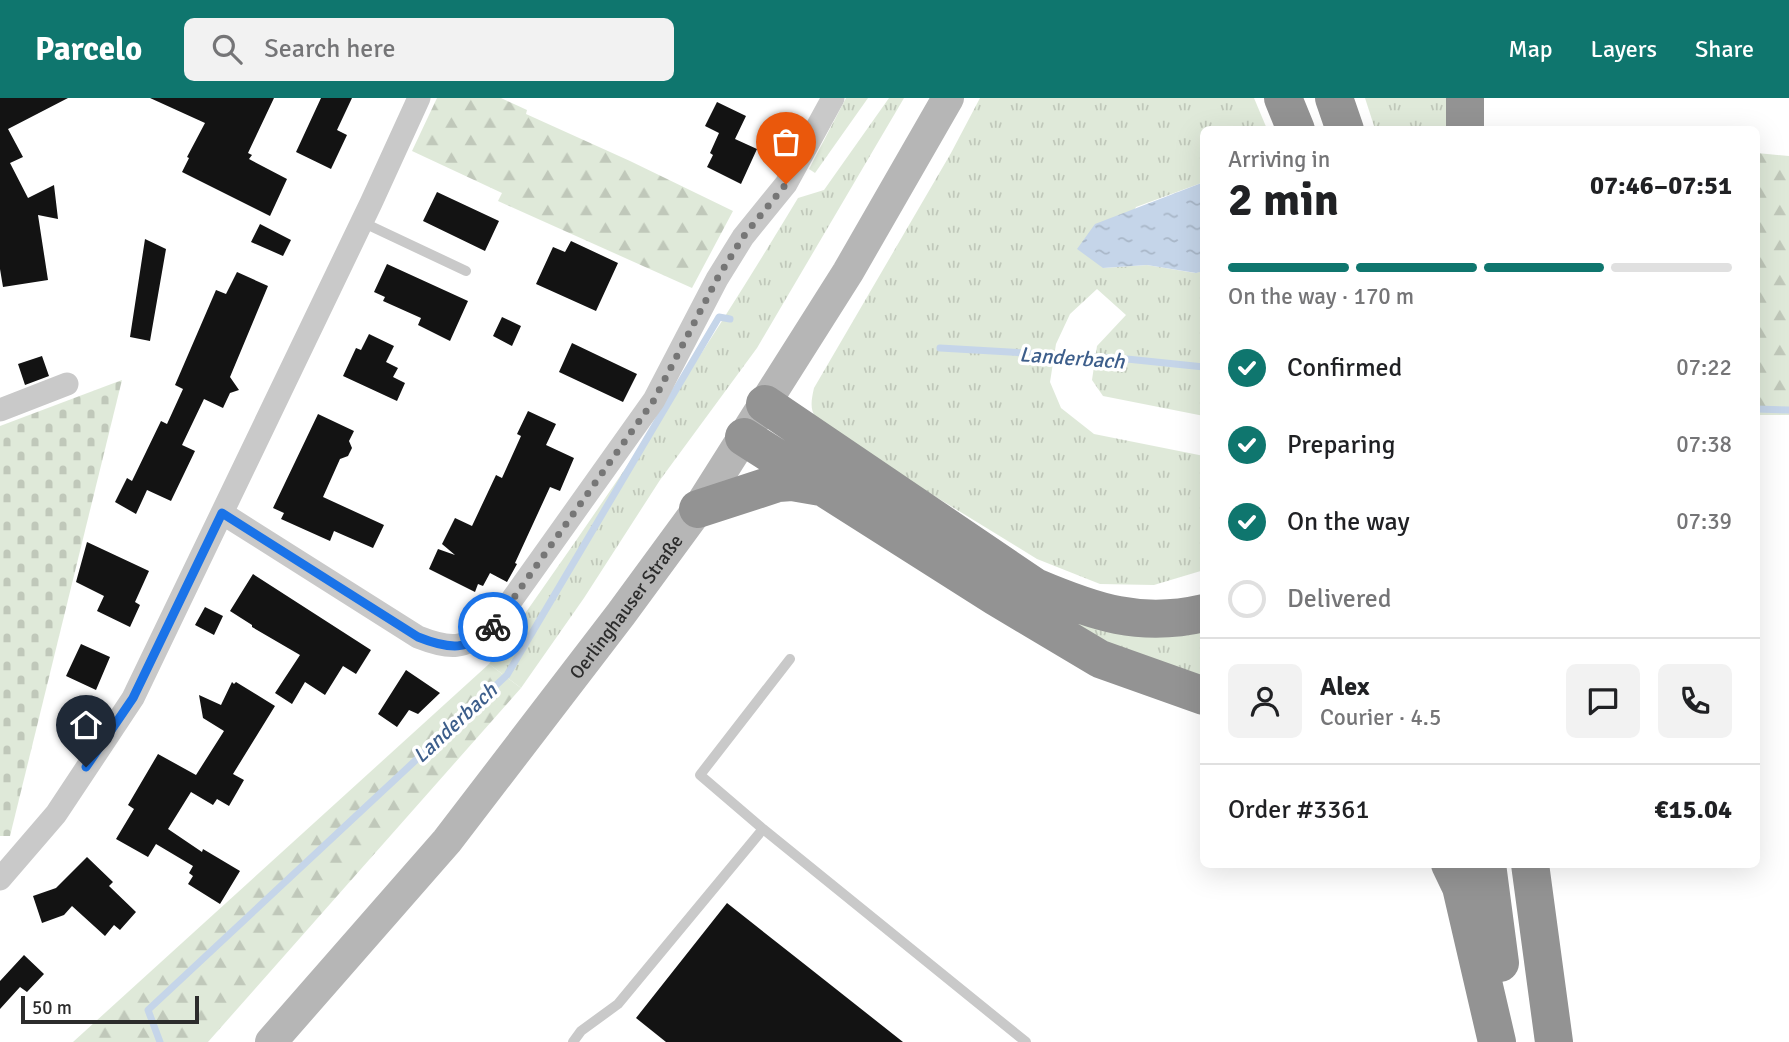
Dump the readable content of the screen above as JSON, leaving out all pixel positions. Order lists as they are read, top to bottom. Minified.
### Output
{"streets":{"main road":["Oerlinghauser Straße"]},"water":["Landerbach"],"scale_bar":"50 m","page":{"header":"Parcelo","search":"Search here","nav":["Map","Layers","Share"],"heading":["2 min","Arriving in","07:46–07:51"],"panel":["Alex","Courier · 4.5","Order #3361","€15.04"],"bar":"On the way · 170 m","list":[["Confirmed","07:22"],["Preparing","07:38"],["On the way","07:39"],"Delivered"],"scale":"50 m"}}
